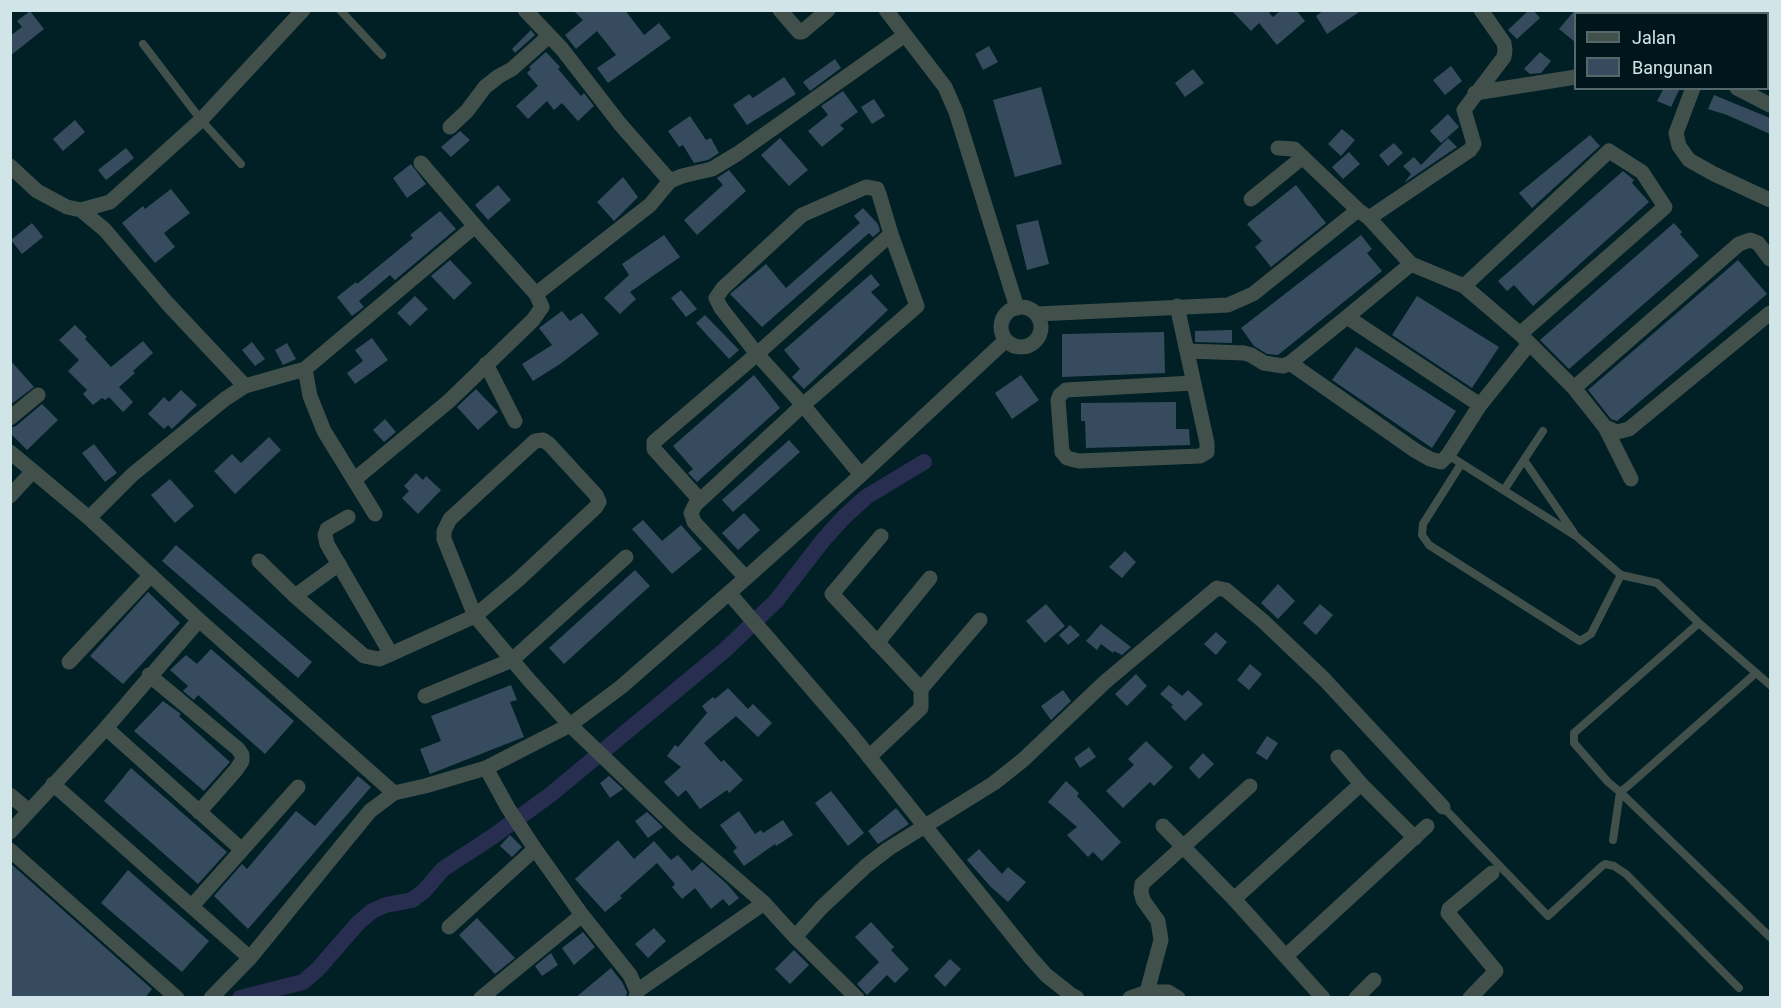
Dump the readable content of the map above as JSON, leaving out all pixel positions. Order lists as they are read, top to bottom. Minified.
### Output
{"legend":["Jalan","Bangunan"]}
